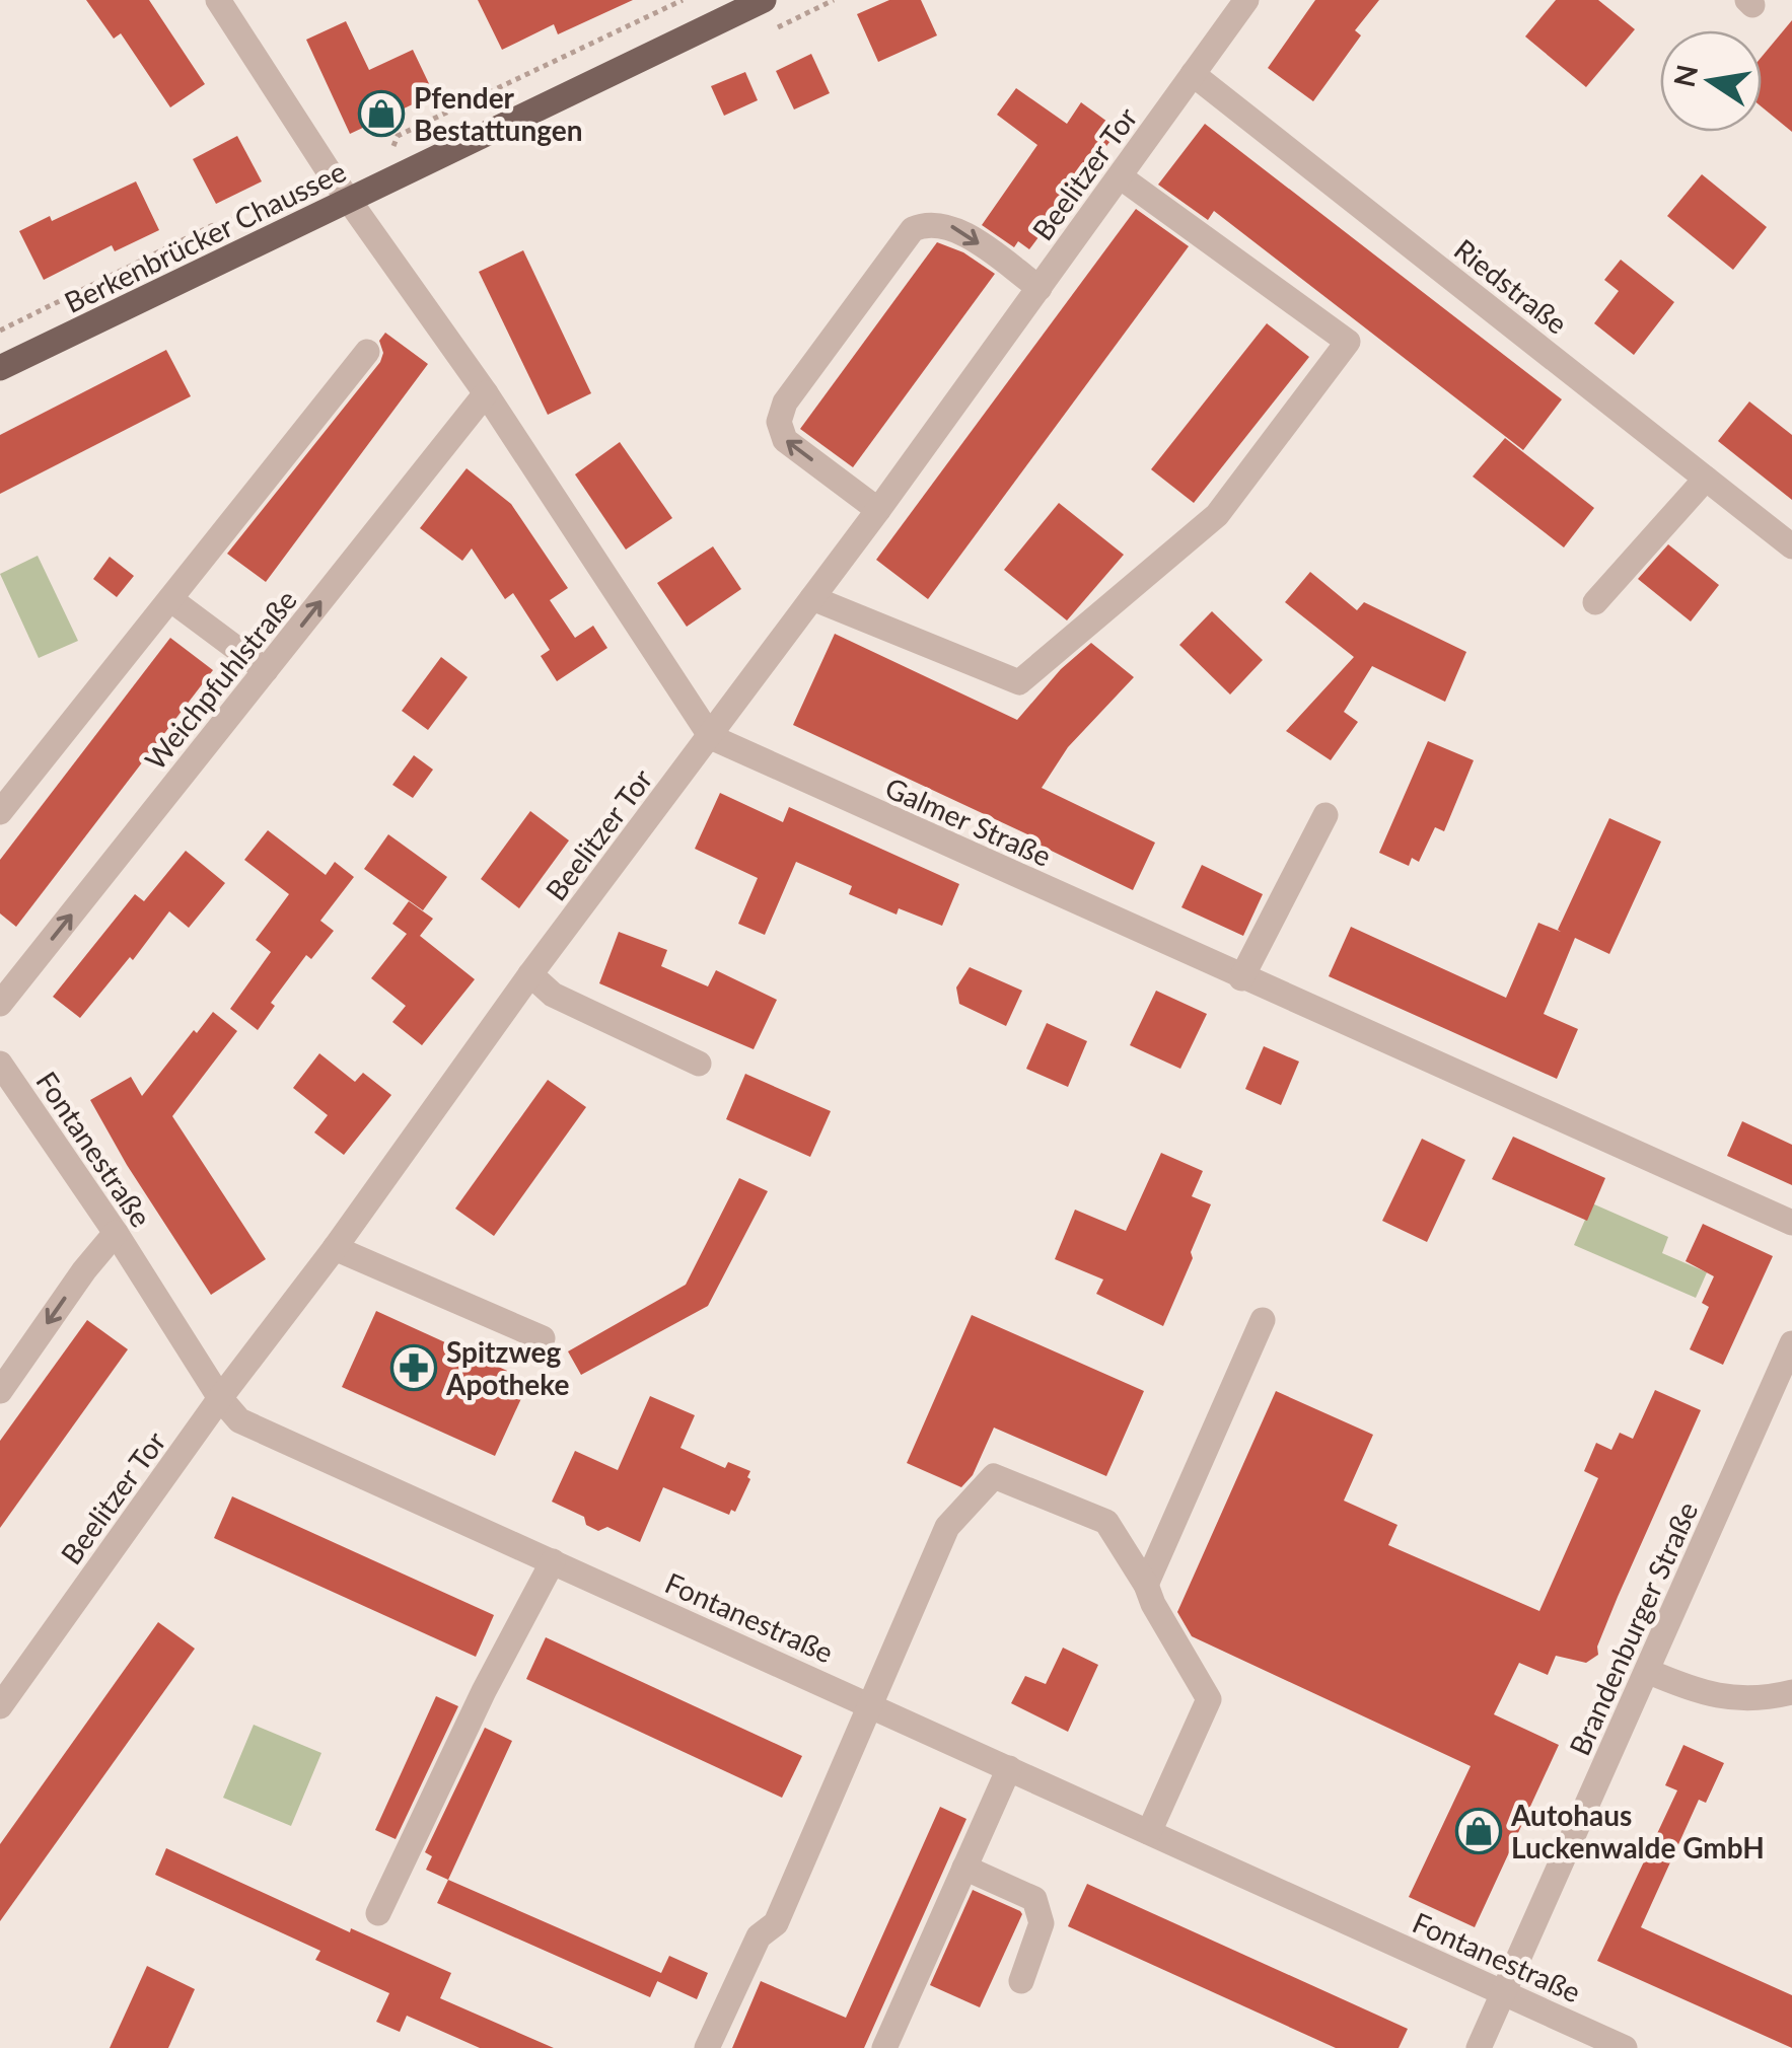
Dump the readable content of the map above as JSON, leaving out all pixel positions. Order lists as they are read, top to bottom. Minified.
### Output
{"streets":{"main road":["Berkenbrücker Chaussee"],"street":["Beelitzer Tor","Riedstraße","Weichpfuhlstraße","Galmer Straße","Fontanestraße","Brandenburger Straße"]},"crossings":[["Beelitzer Tor","Riedstraße"],["Beelitzer Tor","Galmer Straße"],["Beelitzer Tor","Fontanestraße"],["Fontanestraße","Brandenburger Straße"]],"places":{"shop":["Pfender Bestattungen","Autohaus Luckenwalde GmbH"],"pharmacy":["Spitzweg Apotheke"]},"north":"left"}
